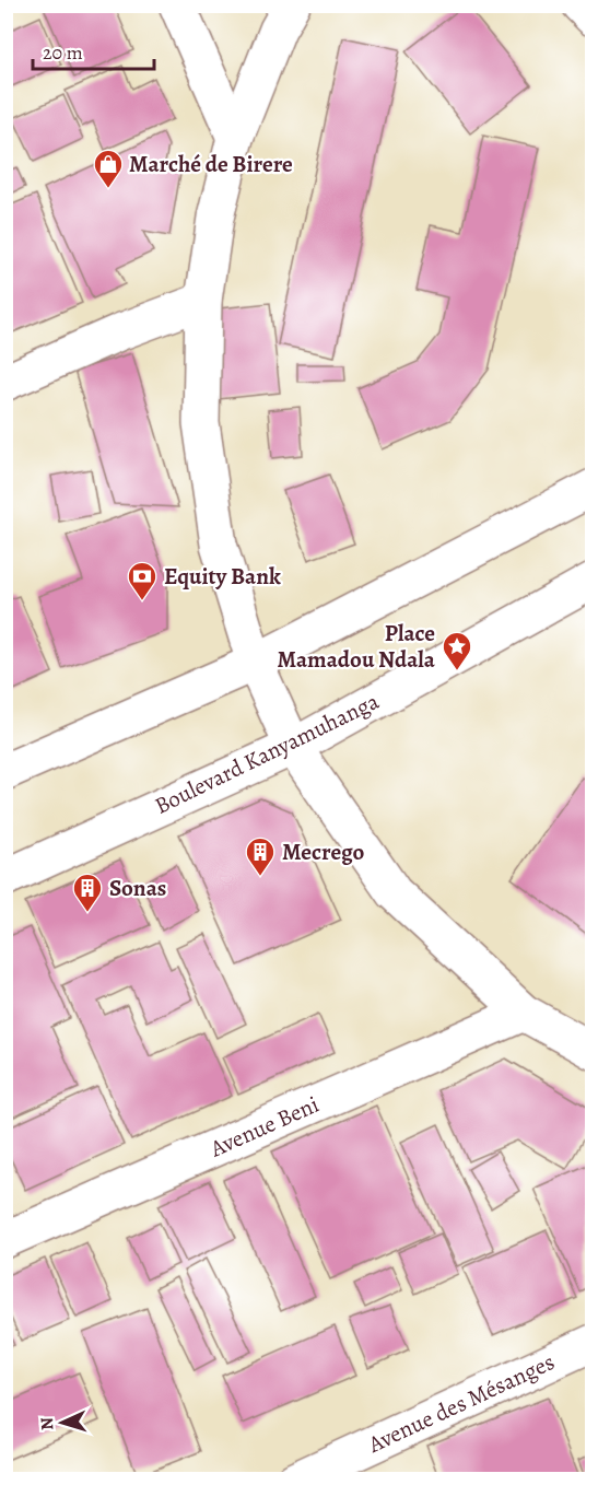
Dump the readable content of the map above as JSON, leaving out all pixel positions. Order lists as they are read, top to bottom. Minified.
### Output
{"streets":{"street":["Boulevard Kanyamuhanga","Avenue Beni","Avenue des Mésanges"]},"places":{"shop":["Marché de Birere"],"bank":["Equity Bank"],"place":["Place Mamadou Ndala"],"building":["Mecrego","Sonas"]},"scale_bar":"20 m","north":"left"}
